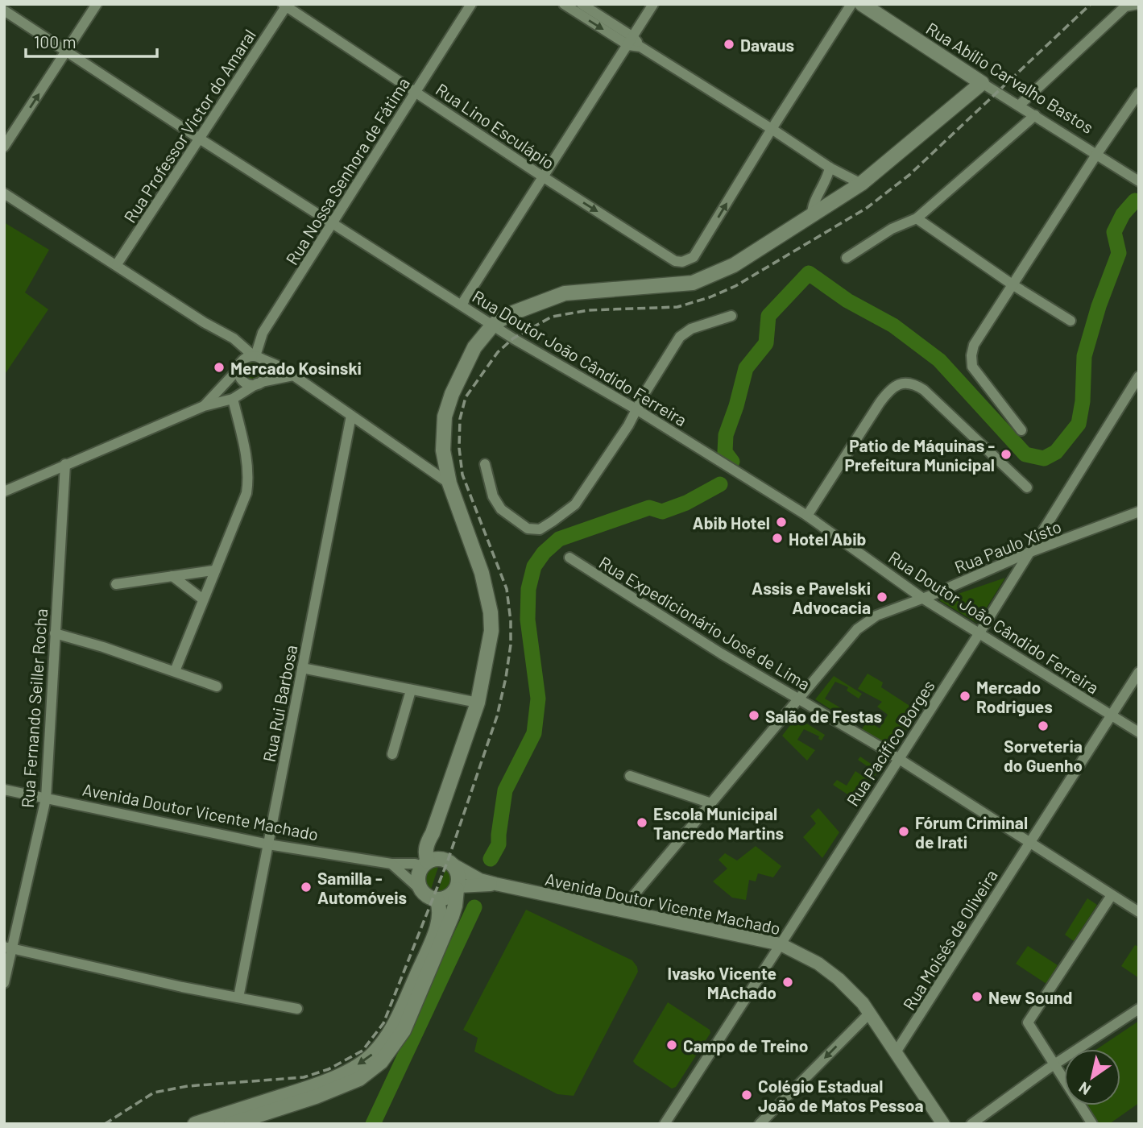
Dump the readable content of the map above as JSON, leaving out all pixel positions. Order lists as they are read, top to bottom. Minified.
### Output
{"streets":{"main road":["Rua Abílio Carvalho Bastos"],"street":["Rua Professor Victor do Amaral","Rua Lino Esculápio","Rua Nossa Senhora de Fátima","Rua Doutor João Cândido Ferreira","Rua Paulo Xisto","Rua Expedicionário José de Lima","Rua Rui Barbosa","Rua Fernando Seiller Rocha","Rua Pacífico Borges","Avenida Doutor Vicente Machado","Rua Moisés de Oliveira"]},"crossings":[["Rua Professor Victor do Amaral","Rua Lino Esculápio"],["Rua Professor Victor do Amaral","Rua Doutor João Cândido Ferreira"],["Rua Lino Esculápio","Rua Nossa Senhora de Fátima"],["Rua Nossa Senhora de Fátima","Rua Doutor João Cândido Ferreira"],["Rua Doutor João Cândido Ferreira","Rua Paulo Xisto"],["Rua Doutor João Cândido Ferreira","Rua Pacífico Borges"],["Rua Doutor João Cândido Ferreira","Rua Moisés de Oliveira"],["Rua Paulo Xisto","Rua Expedicionário José de Lima"],["Rua Paulo Xisto","Rua Pacífico Borges"],["Rua Paulo Xisto","Avenida Doutor Vicente Machado"],["Rua Expedicionário José de Lima","Rua Pacífico Borges"],["Rua Expedicionário José de Lima","Rua Moisés de Oliveira"],["Rua Rui Barbosa","Avenida Doutor Vicente Machado"],["Rua Fernando Seiller Rocha","Avenida Doutor Vicente Machado"],["Rua Pacífico Borges","Avenida Doutor Vicente Machado"],["Avenida Doutor Vicente Machado","Rua Moisés de Oliveira"]],"places":["Davaus","Mercado Kosinski","Patio de Máquinas - Prefeitura Municipal","Abib Hotel","Hotel Abib","Assis e Pavelski Advocacia","Mercado Rodrigues","Salão de Festas","Sorveteria do Guenho","Escola Municipal Tancredo Martins","Fórum Criminal de Irati","Samilla - Automóveis","Ivasko Vicente MAchado","New Sound","Campo de Treino","Colégio Estadual João de Matos Pessoa"],"scale_bar":"100 m","north":"bottom left"}
